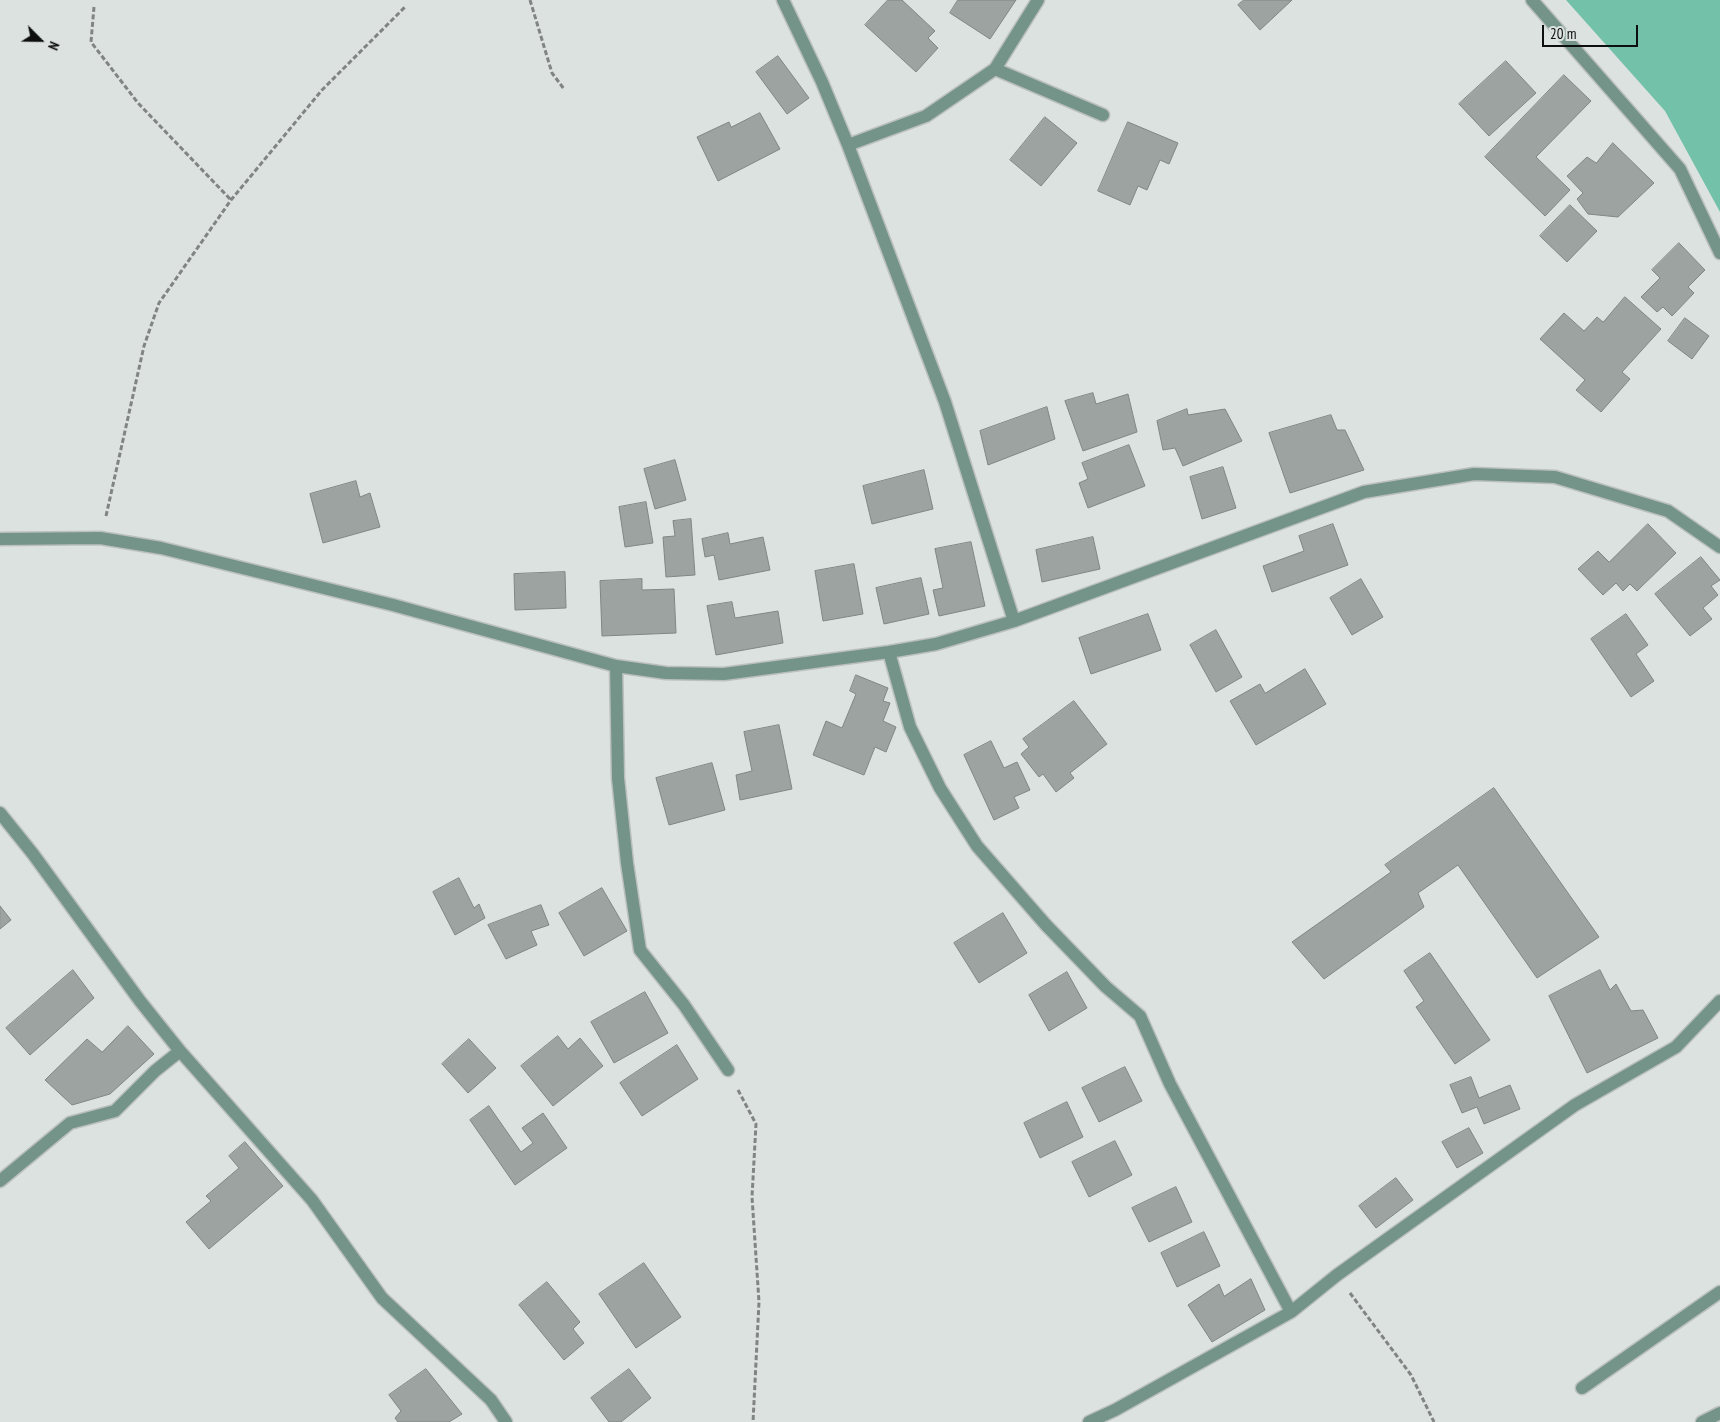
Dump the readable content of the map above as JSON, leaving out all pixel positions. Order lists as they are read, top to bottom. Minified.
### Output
{"scale_bar":"20 m","north":"bottom right"}
